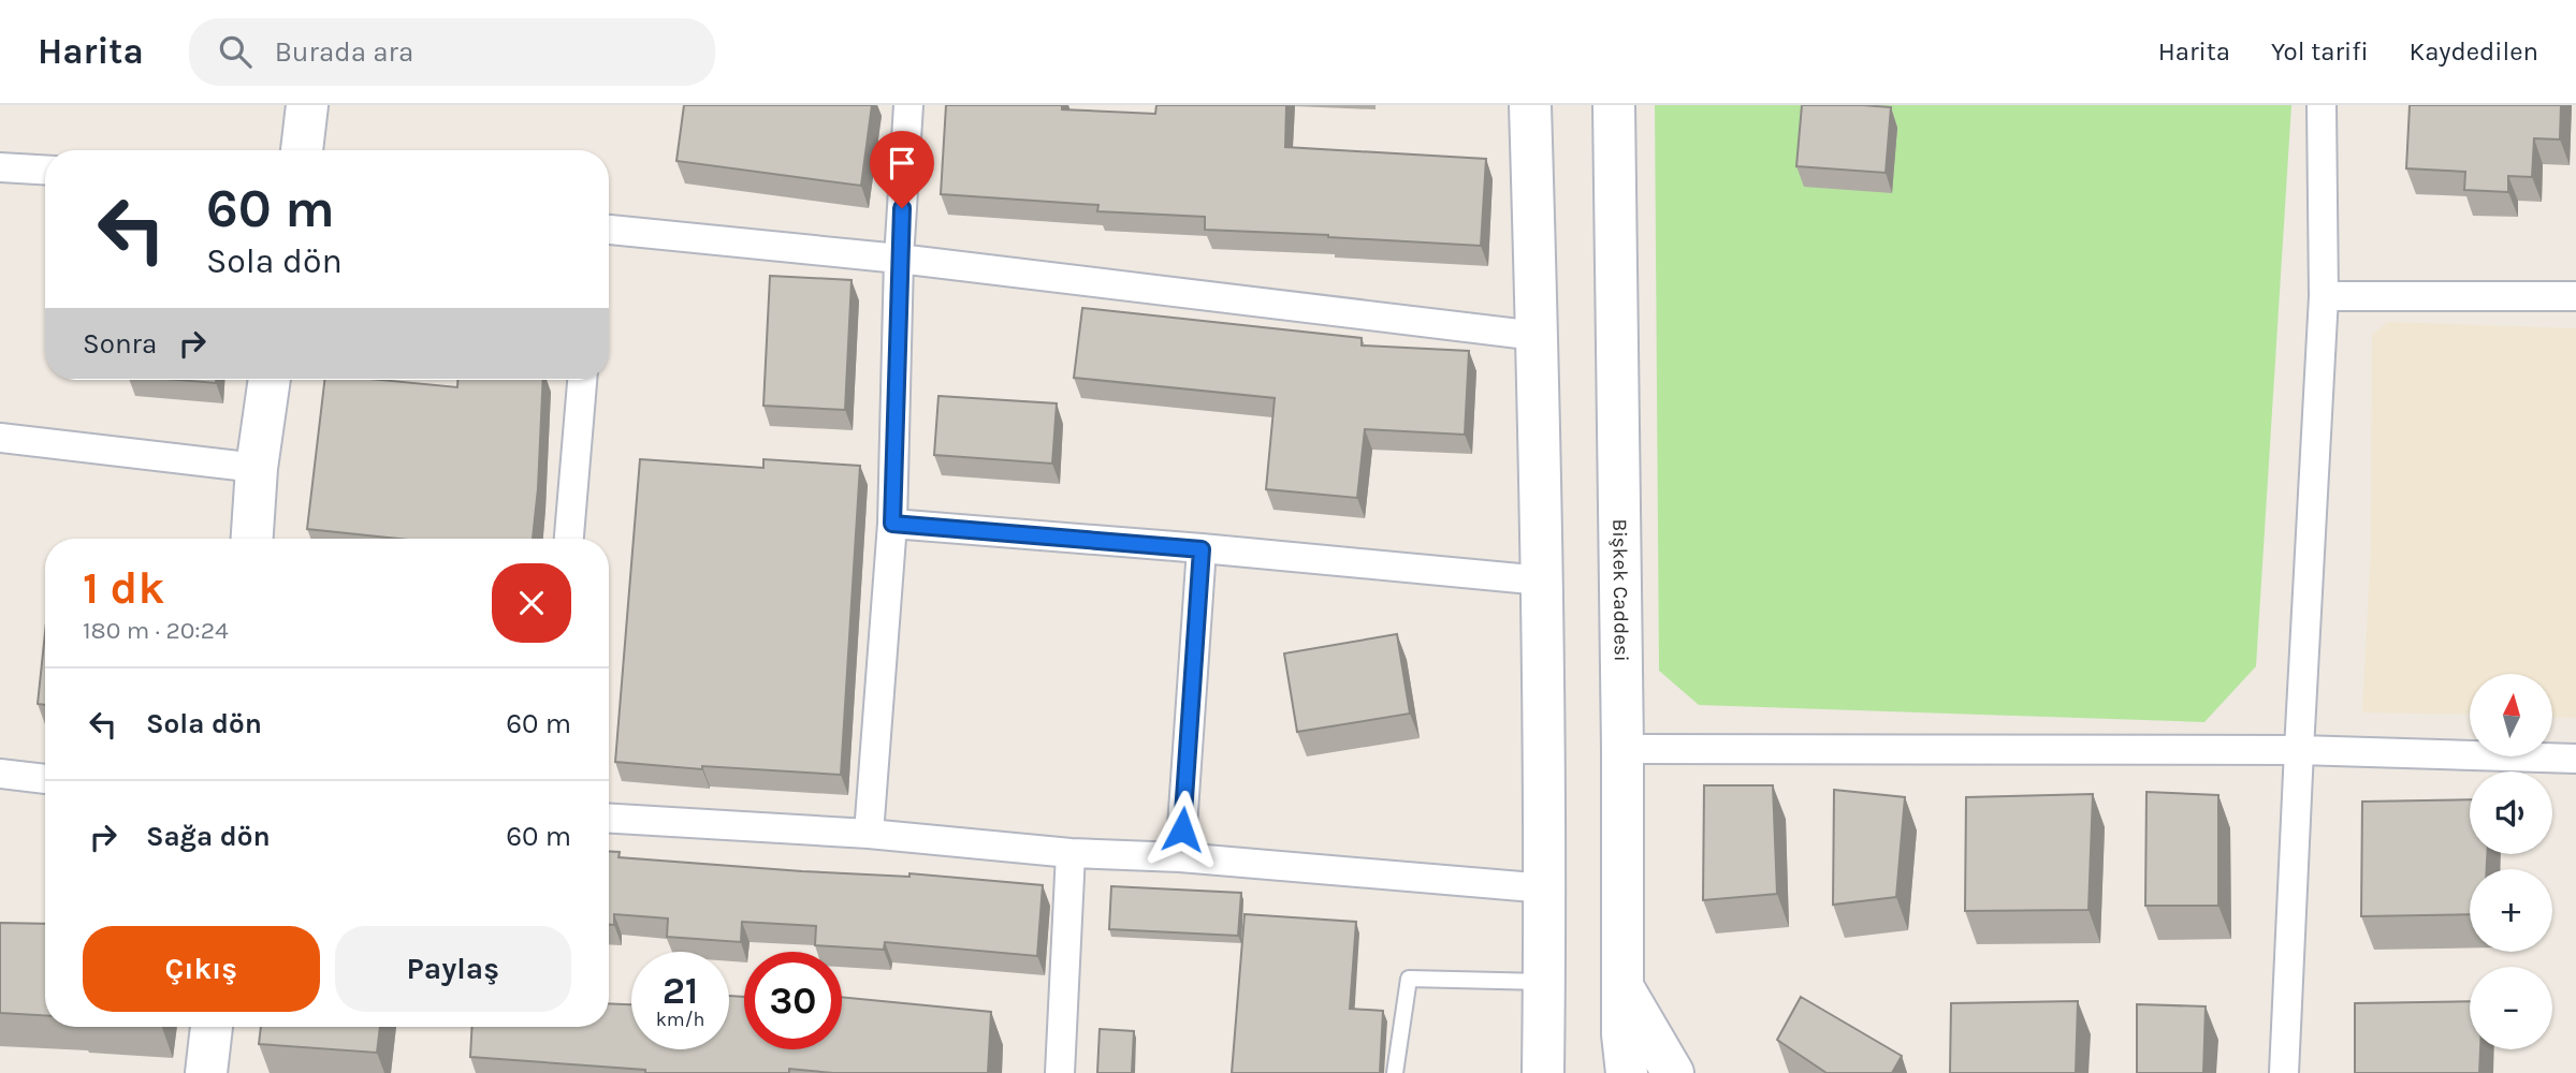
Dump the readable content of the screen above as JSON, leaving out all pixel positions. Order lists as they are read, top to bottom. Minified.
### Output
{"streets":{"street":["Bişkek Caddesi"]},"north":"top","page":{"header":"Harita","search":"Burada ara","nav":["Harita","Yol tarifi","Kaydedilen"],"turn":["60 m","Sola dön"],"then":"Sonra","heading":["1 dk","180 m · 20:24"],"list":[{"name":"Sola dön","value":"60 m"},{"name":"Sağa dön","value":"60 m"}],"map_buttons":["+","−"],"buttons":["Çıkış","Paylaş"],"speed":"21 km/h","limit":"30"}}
